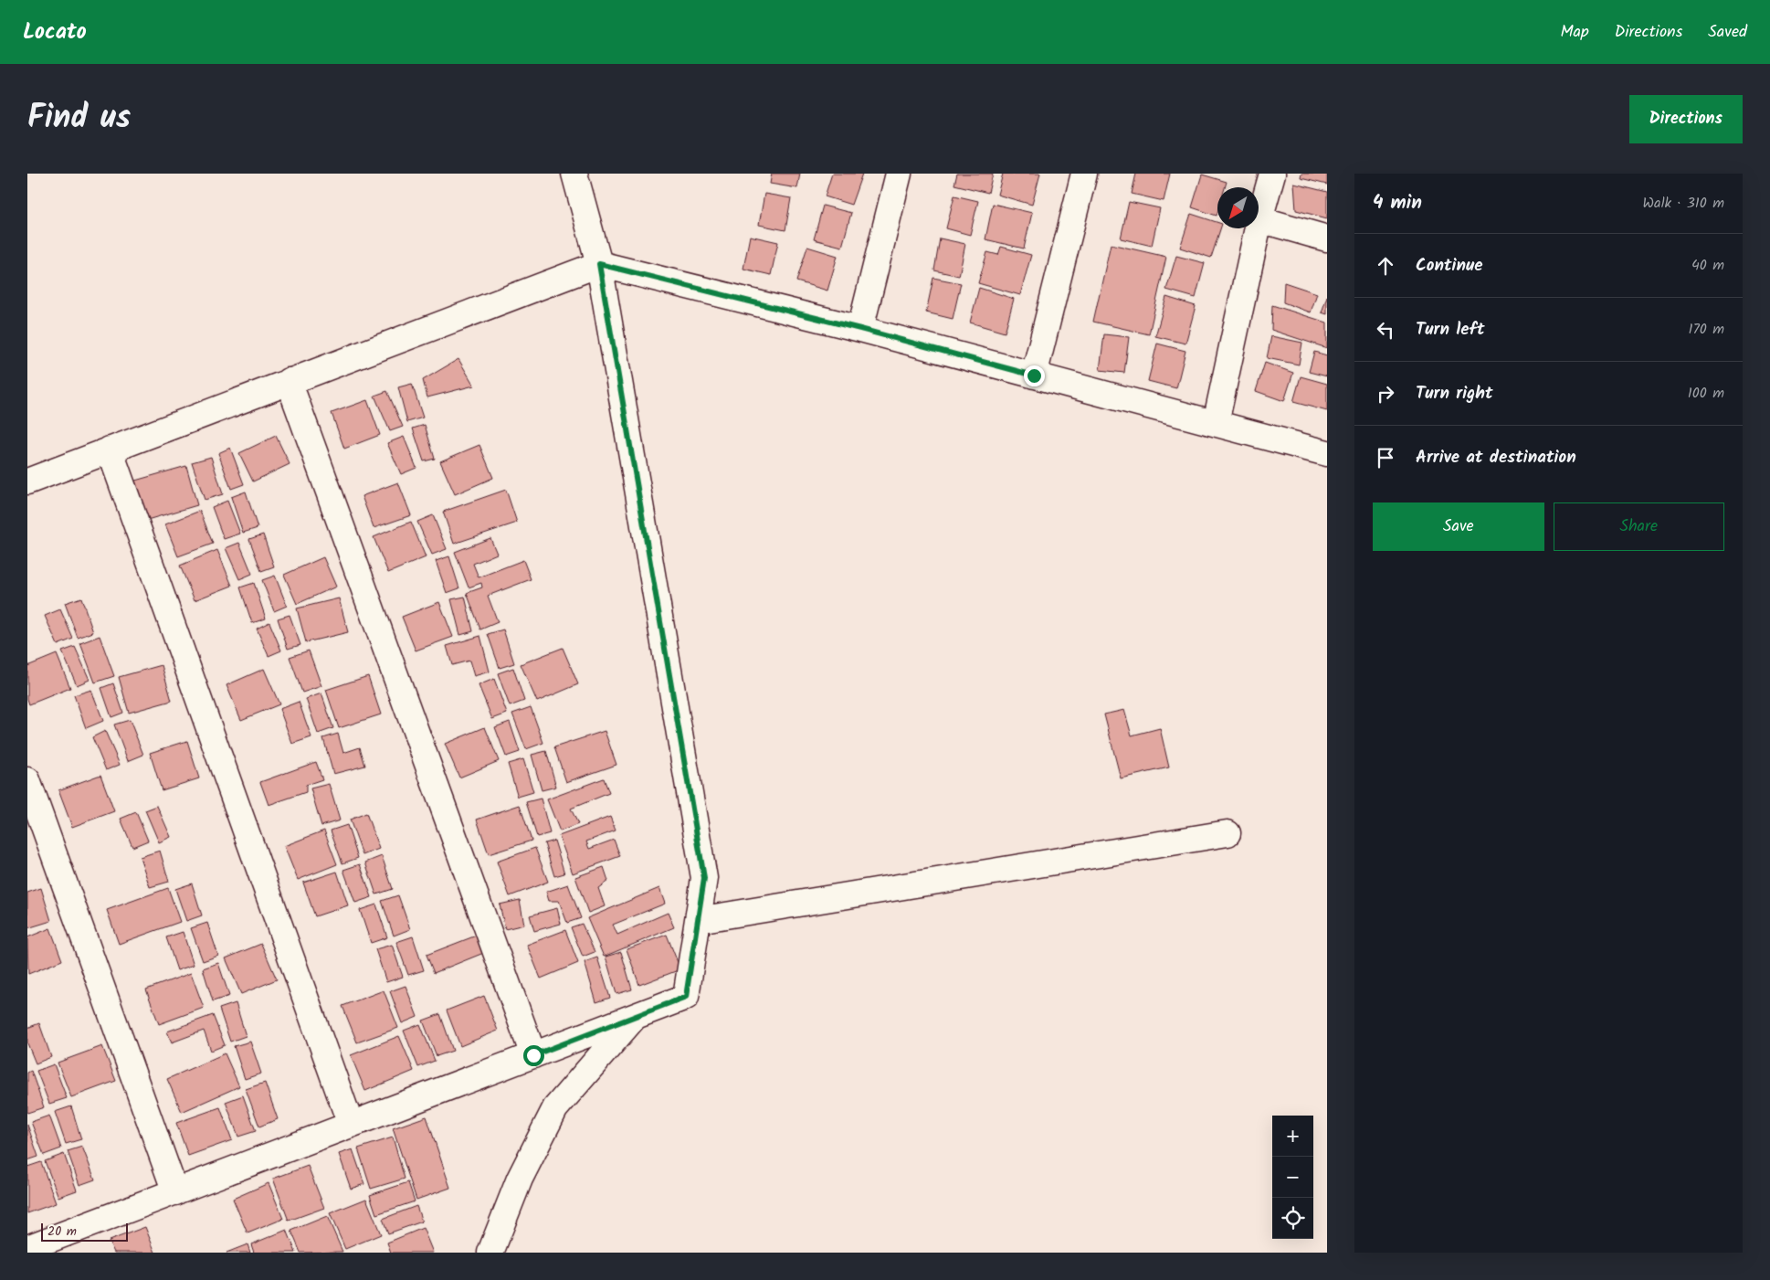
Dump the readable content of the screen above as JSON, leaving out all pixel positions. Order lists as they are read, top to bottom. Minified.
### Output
{"scale_bar":"20 m","north":"bottom left","page":{"header":"Locato","nav":["Map","Directions","Saved"],"title":"Find us","buttons":["Directions",["Save","Share"]],"heading":["4 min","Walk · 310 m"],"list":[["Continue","40 m"],["Turn left","170 m"],["Turn right","100 m"],"Arrive at destination"],"map_buttons":["+","−"],"scale":"20 m"}}
